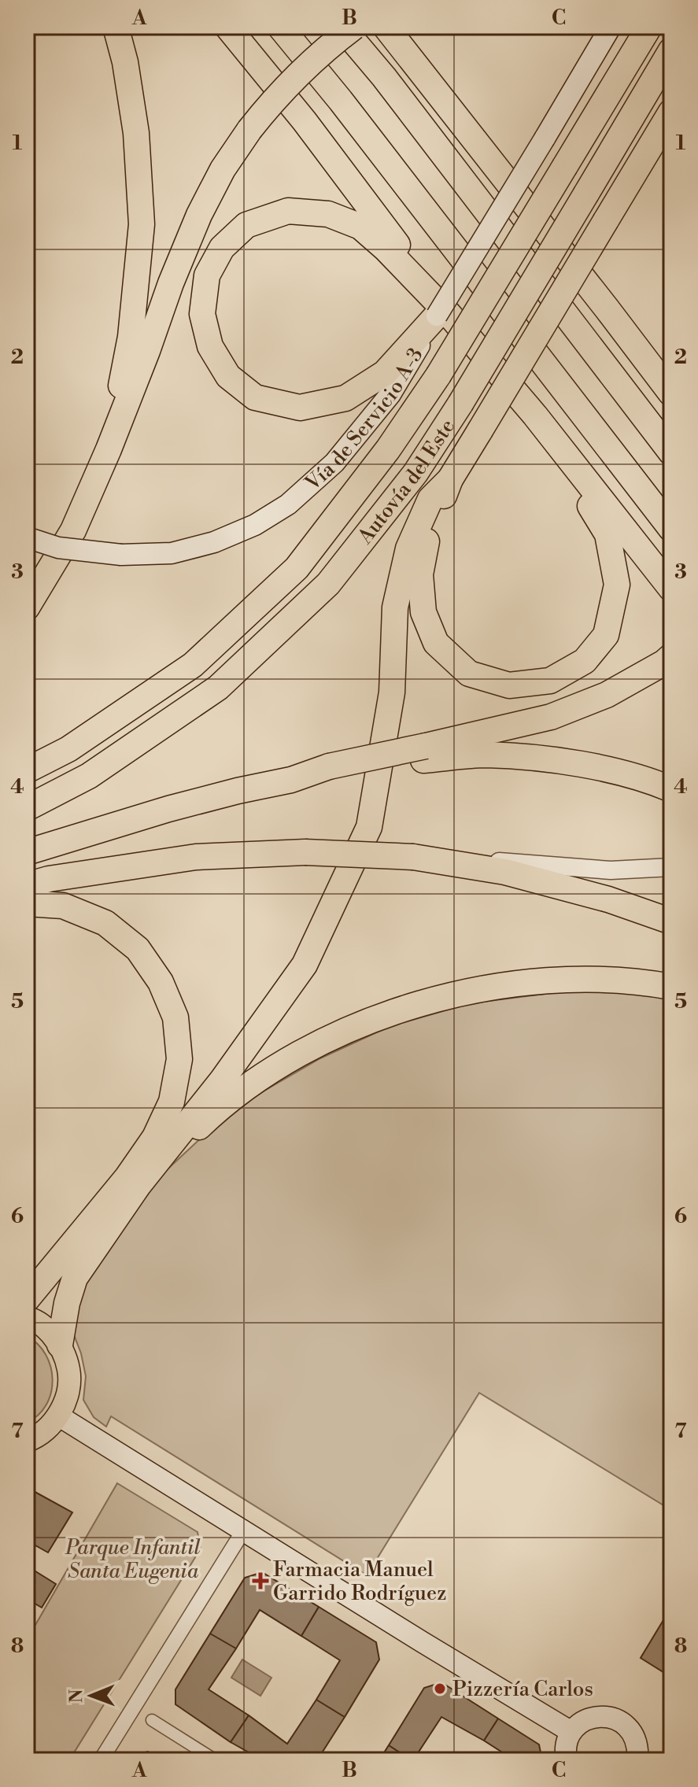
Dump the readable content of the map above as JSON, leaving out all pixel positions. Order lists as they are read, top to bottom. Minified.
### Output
{"streets":{"highway":["Autovía del Este"],"main road":["Vía de Servicio A-3"]},"parks":["Parque Infantil Santa Eugenia"],"places":{"health":["Farmacia Manuel Garrido Rodríguez"],"other":["Pizzería Carlos"]},"north":"left","grid":{"columns":["A","B","C"],"rows":["1","2","3","4","5","6","7","8"]}}
